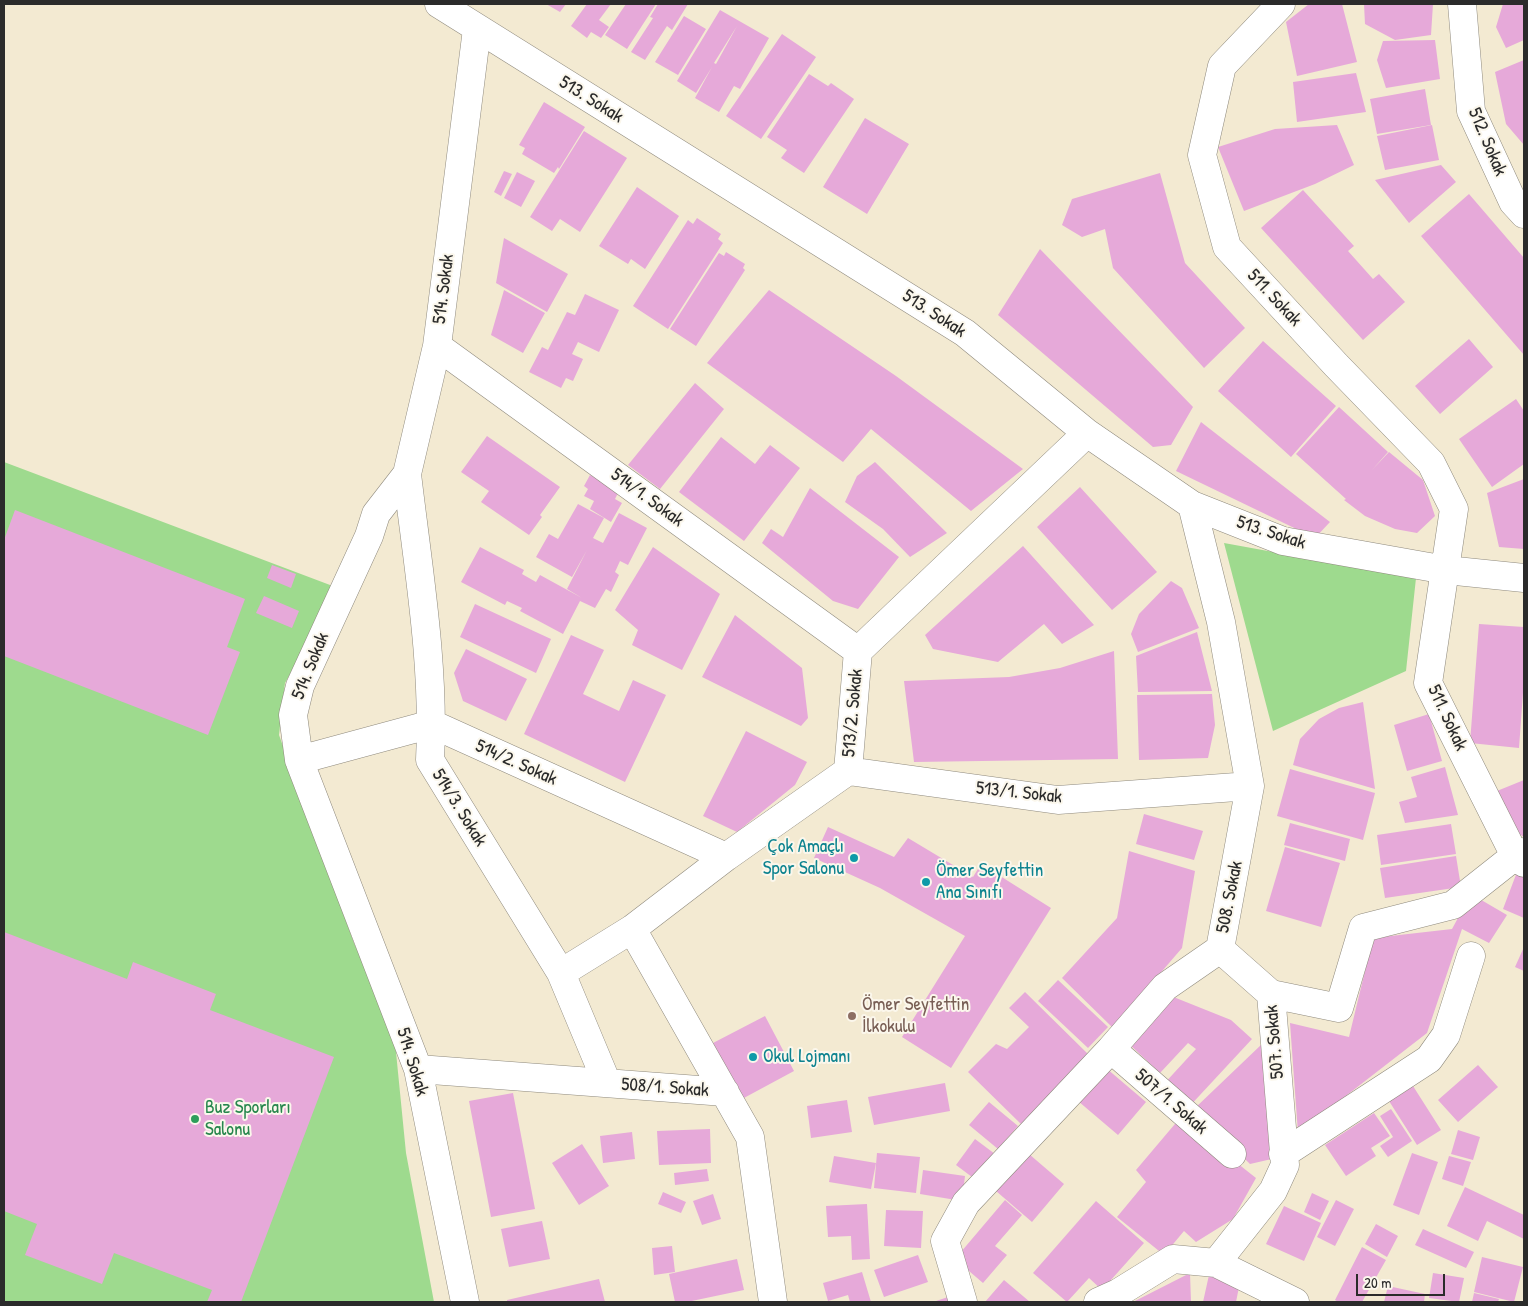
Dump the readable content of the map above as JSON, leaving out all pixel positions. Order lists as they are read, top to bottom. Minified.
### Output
{"streets":{"street":["513. Sokak","512. Sokak","514. Sokak","511. Sokak","514/1. Sokak","513/2. Sokak","514/2. Sokak","513/1. Sokak","514/3. Sokak","508. Sokak","507. Sokak","508/1. Sokak","507/1. Sokak"]},"crossings":[["513. Sokak","514. Sokak"],["513. Sokak","511. Sokak"],["513. Sokak","513/2. Sokak"],["513. Sokak","508. Sokak"],["514. Sokak","514/1. Sokak"],["514. Sokak","514/3. Sokak"],["514. Sokak","508/1. Sokak"],["511. Sokak","507. Sokak"],["514/1. Sokak","513/2. Sokak"],["513/2. Sokak","514/2. Sokak"],["513/2. Sokak","513/1. Sokak"],["513/2. Sokak","514/3. Sokak"],["514/2. Sokak","514/3. Sokak"],["513/1. Sokak","508. Sokak"],["514/3. Sokak","508/1. Sokak"],["508. Sokak","507/1. Sokak"]],"places":["Çok Amaçlı Spor Salonu","Ömer Seyfettin Ana Sınıfı","Ömer Seyfettin İlkokulu","Okul Lojmanı","Buz Sporları Salonu"],"scale_bar":"20 m"}
